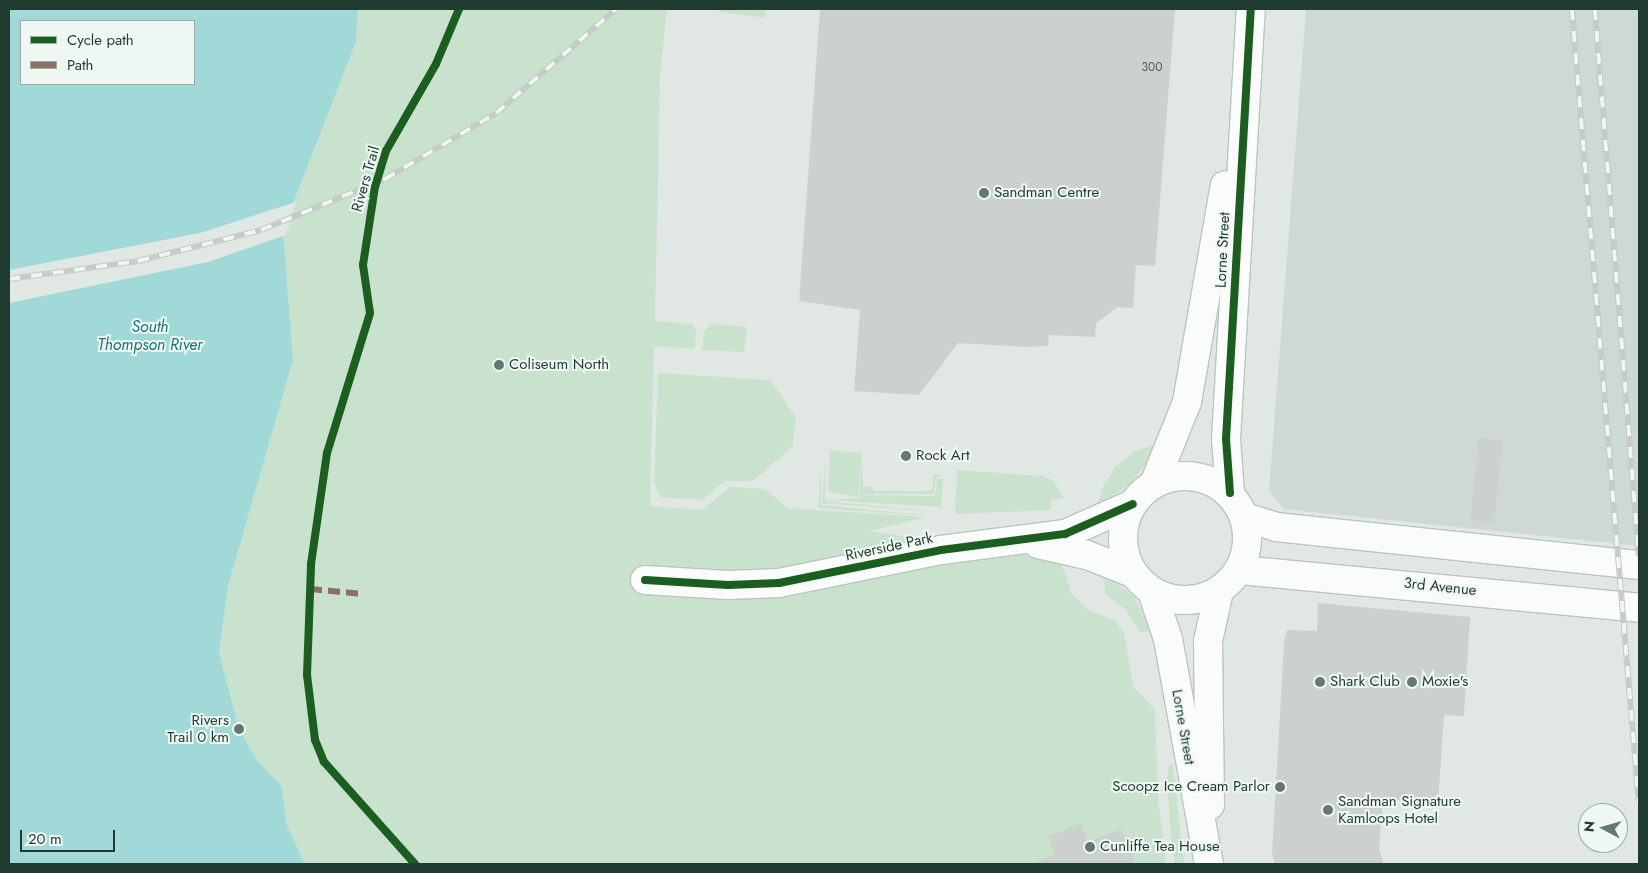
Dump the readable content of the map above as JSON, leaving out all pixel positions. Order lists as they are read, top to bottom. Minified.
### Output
{"streets":{"street":["Lorne Street","Riverside Park","3rd Avenue"],"cycle path":["Rivers Trail"]},"crossings":[["Lorne Street","Riverside Park"],["Lorne Street","3rd Avenue"],["Riverside Park","3rd Avenue"]],"water":["South Thompson River"],"places":["Sandman Centre","Coliseum North","Rock Art","Shark Club","Moxie's","Rivers Trail 0 km","Scoopz Ice Cream Parlor","Sandman Signature Kamloops Hotel","Cunliffe Tea House"],"house_numbers":["300"],"legend":["Cycle path","Path"],"scale_bar":"20 m","north":"left"}
